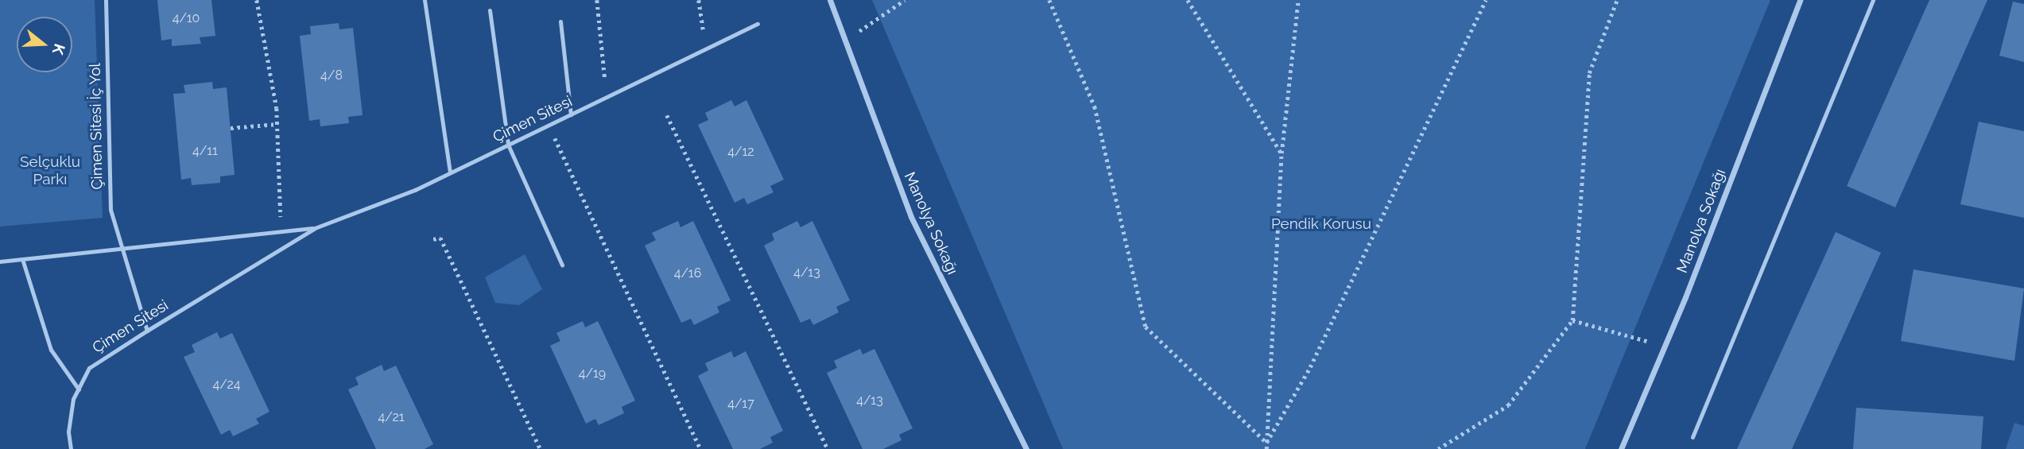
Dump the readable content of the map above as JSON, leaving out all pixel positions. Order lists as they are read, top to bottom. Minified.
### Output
{"streets":{"street":["Manolya Sokağı"],"lane":["Çimen Sitesi","Çimen Sitesi İç Yol"]},"crossings":[["Çimen Sitesi","Çimen Sitesi İç Yol"]],"parks":["Selçuklu Parkı","Pendik Korusu"],"house_numbers":["4/10","4/8","4/11","4/12","4/13","4/16","4/19","4/24","4/13","4/17","4/21"],"north":"right"}
